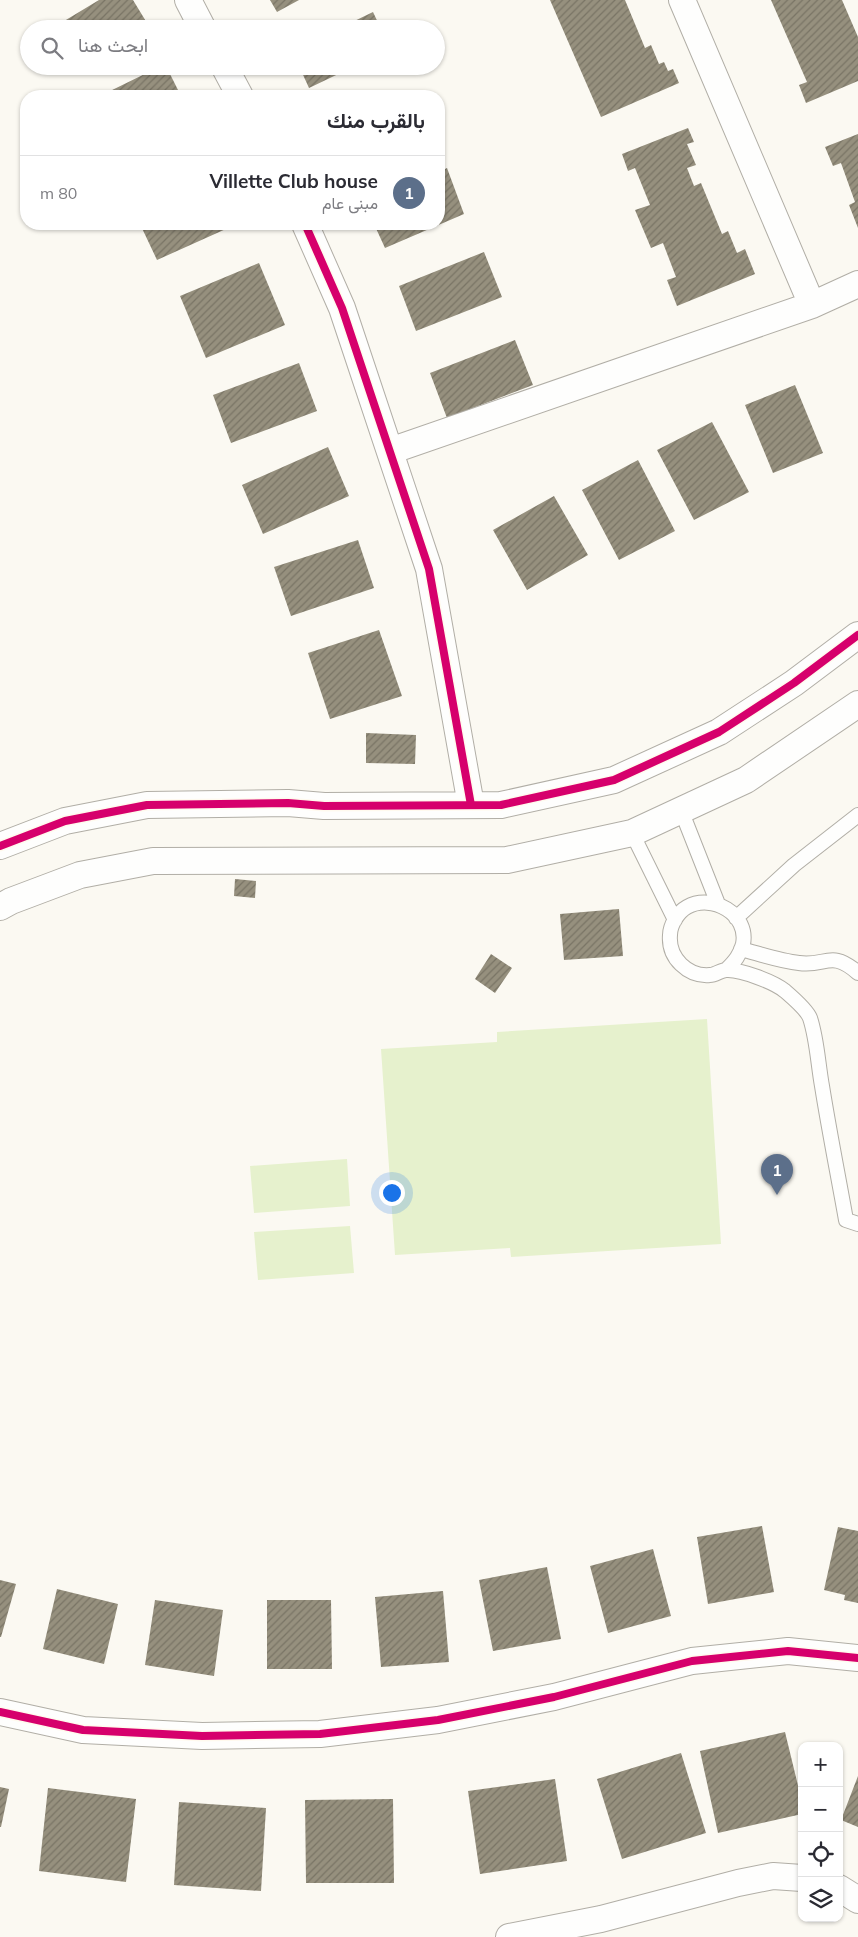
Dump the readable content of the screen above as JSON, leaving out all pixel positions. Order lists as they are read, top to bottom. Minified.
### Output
{"page":{"search":"ابحث هنا","heading":"بالقرب منك","list":[{"mark":"1","name":"Villette Club house","note":"مبنى عام","value":"80 m"}],"pins":"1","map_buttons":["+","−"]}}
